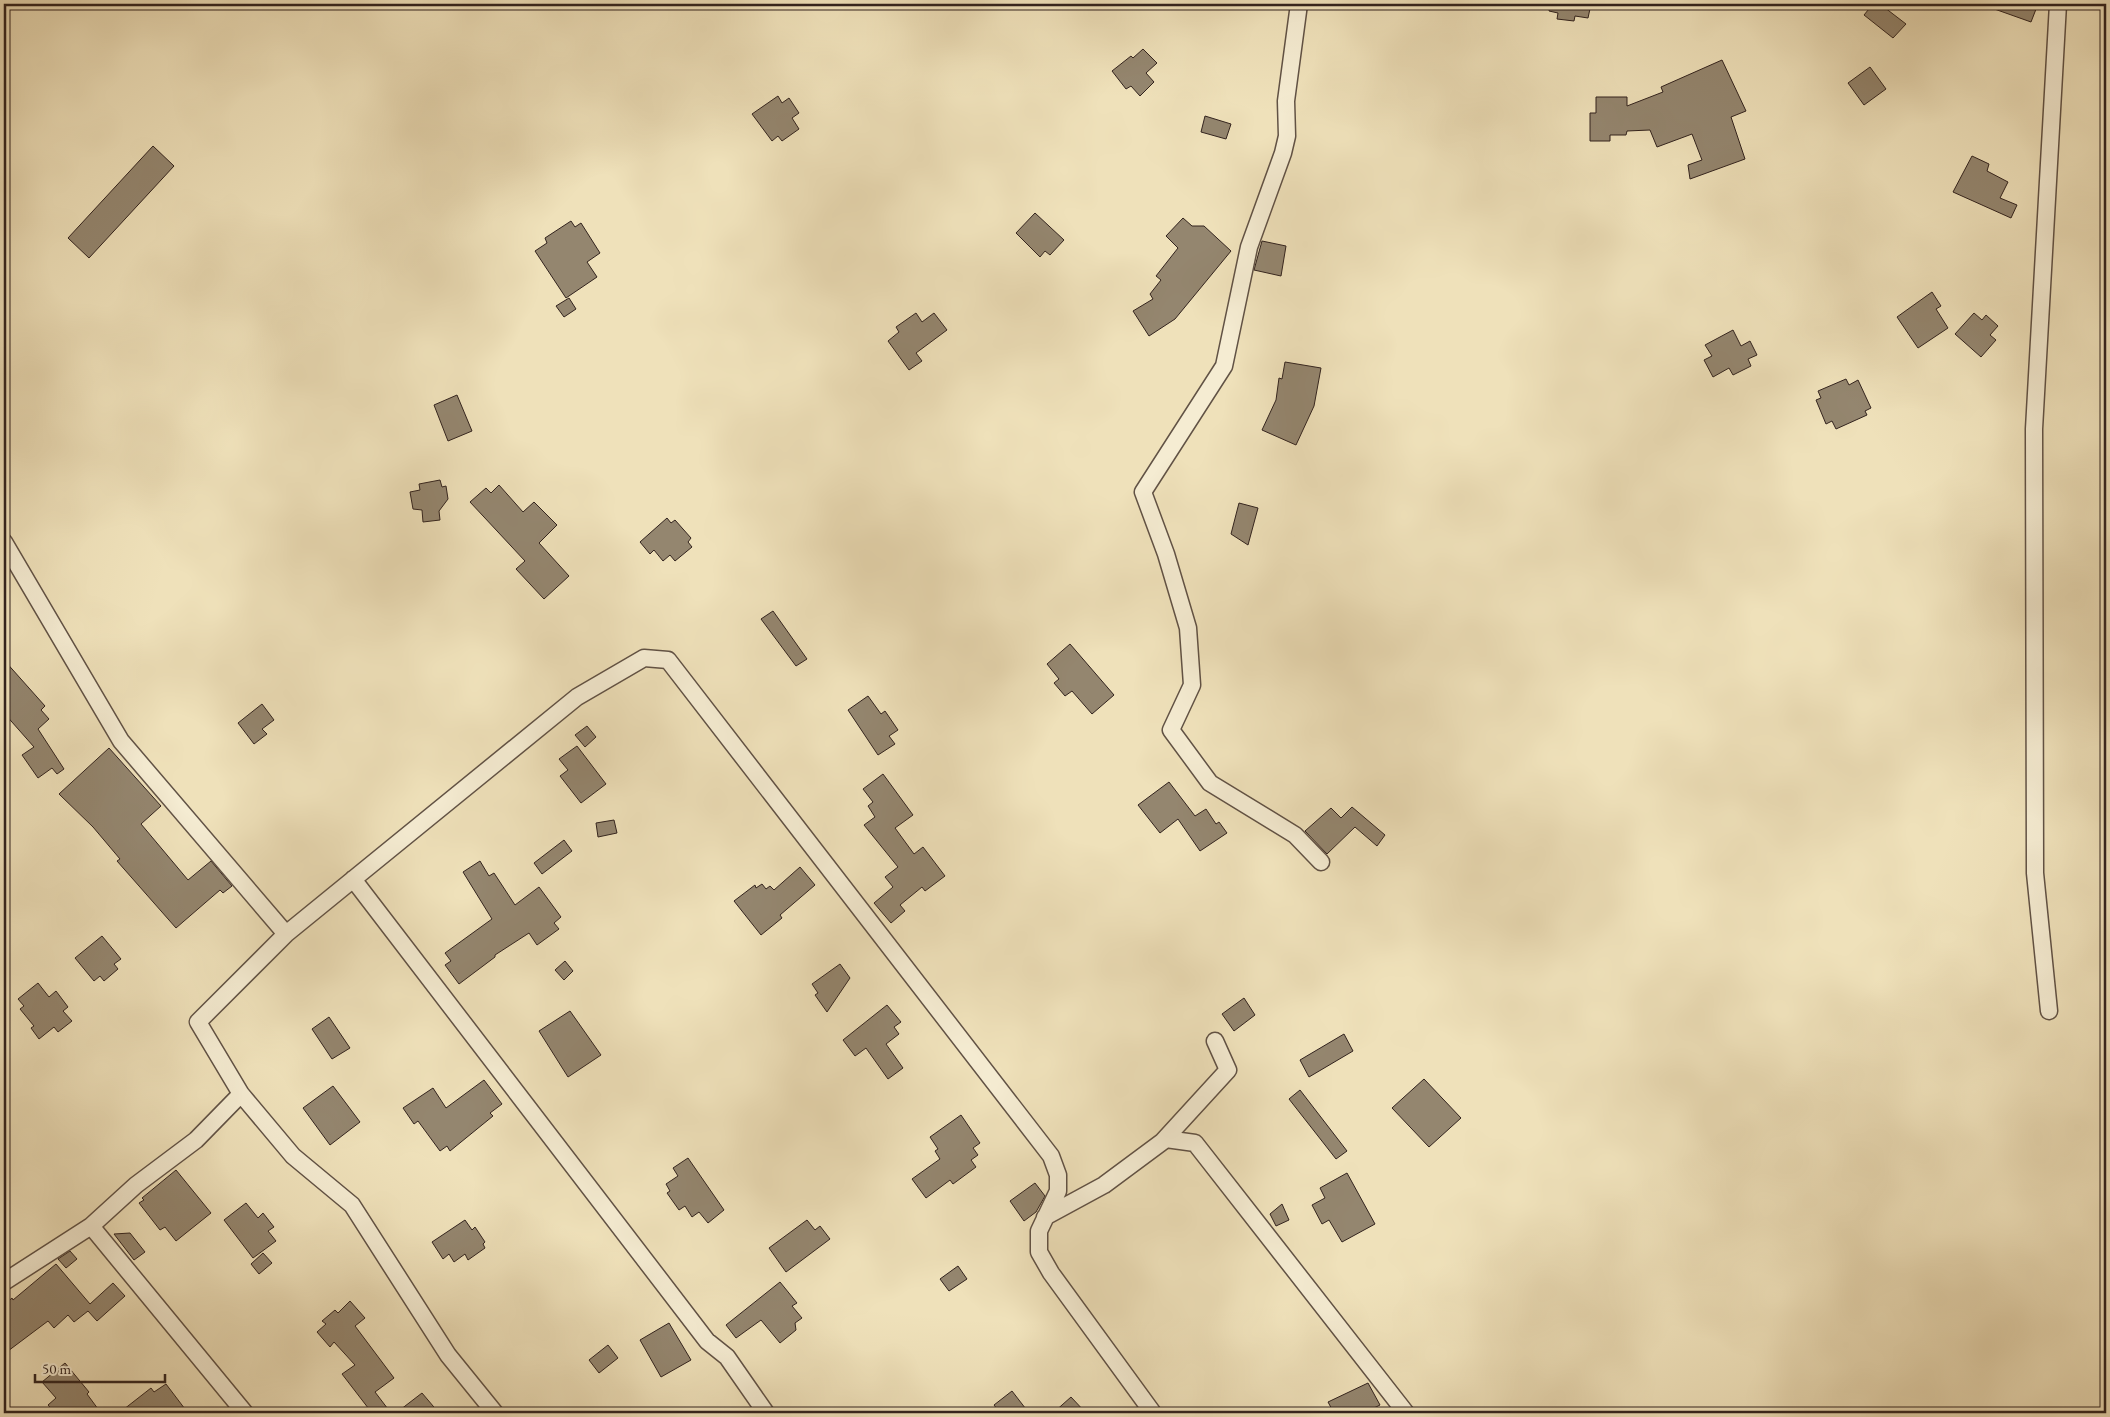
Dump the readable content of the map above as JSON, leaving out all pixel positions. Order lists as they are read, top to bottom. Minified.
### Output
{"scale_bar":"50 m"}
